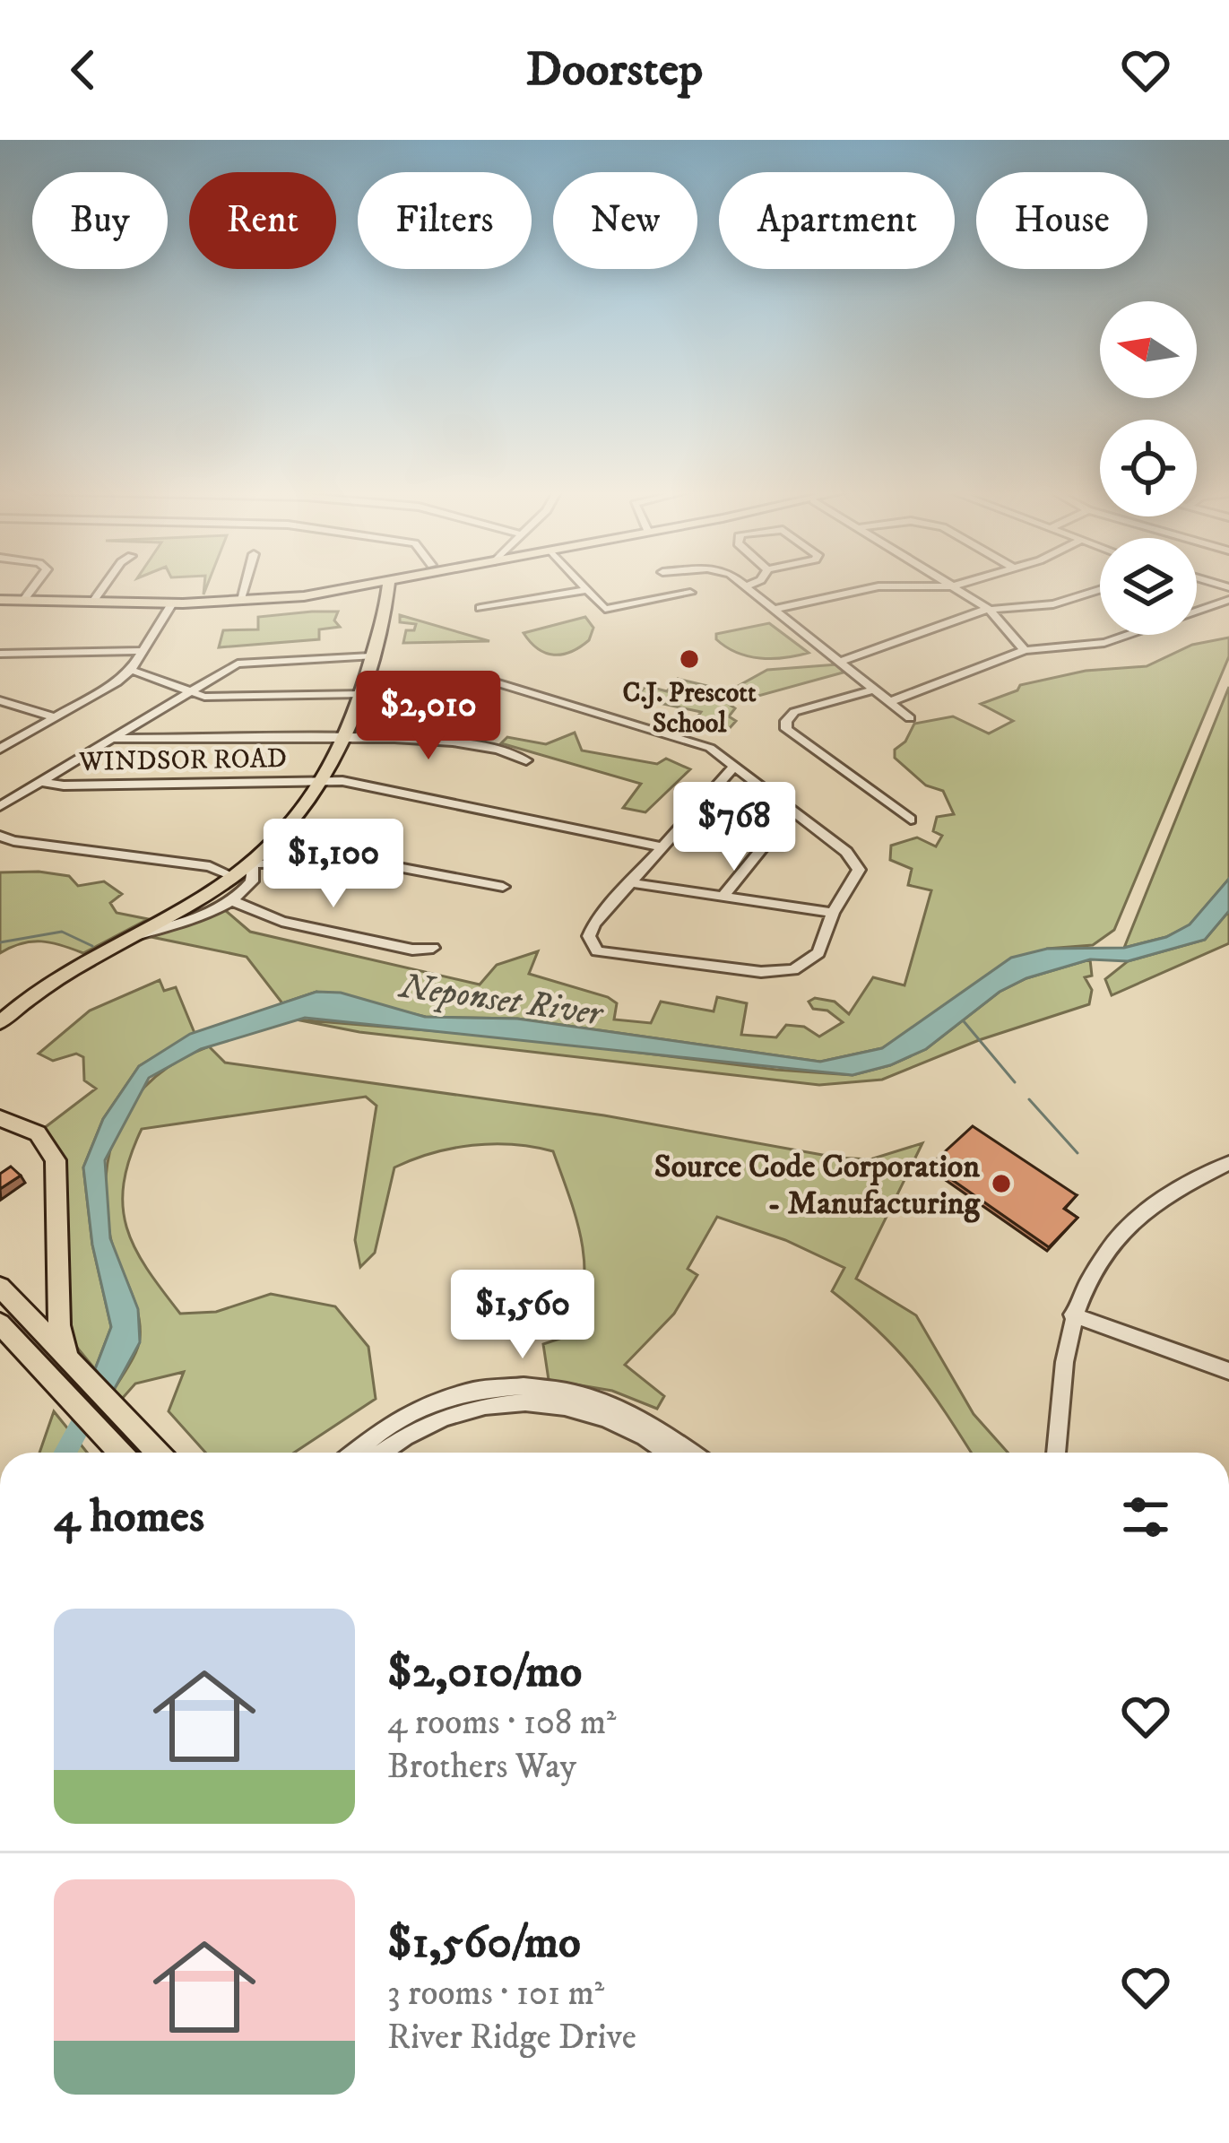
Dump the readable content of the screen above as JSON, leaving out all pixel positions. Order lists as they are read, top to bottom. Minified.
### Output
{"streets":{"street":["WINDSOR ROAD"]},"water":["Neponset River"],"places":["C.J. Prescott School","Source Code Corporation - Manufacturing"],"north":"left","page":{"header":"Doorstep","chip":["Buy","Rent","Filters","New","Apartment","House"],"price":["$2,010","$768","$1,100","$1,560"],"heading":"4 homes","list":[{"name":"$2,010/mo","note":"4 rooms · 108 m² · Brothers Way"},{"name":"$1,560/mo","note":"3 rooms · 101 m² · River Ridge Drive"}]}}
